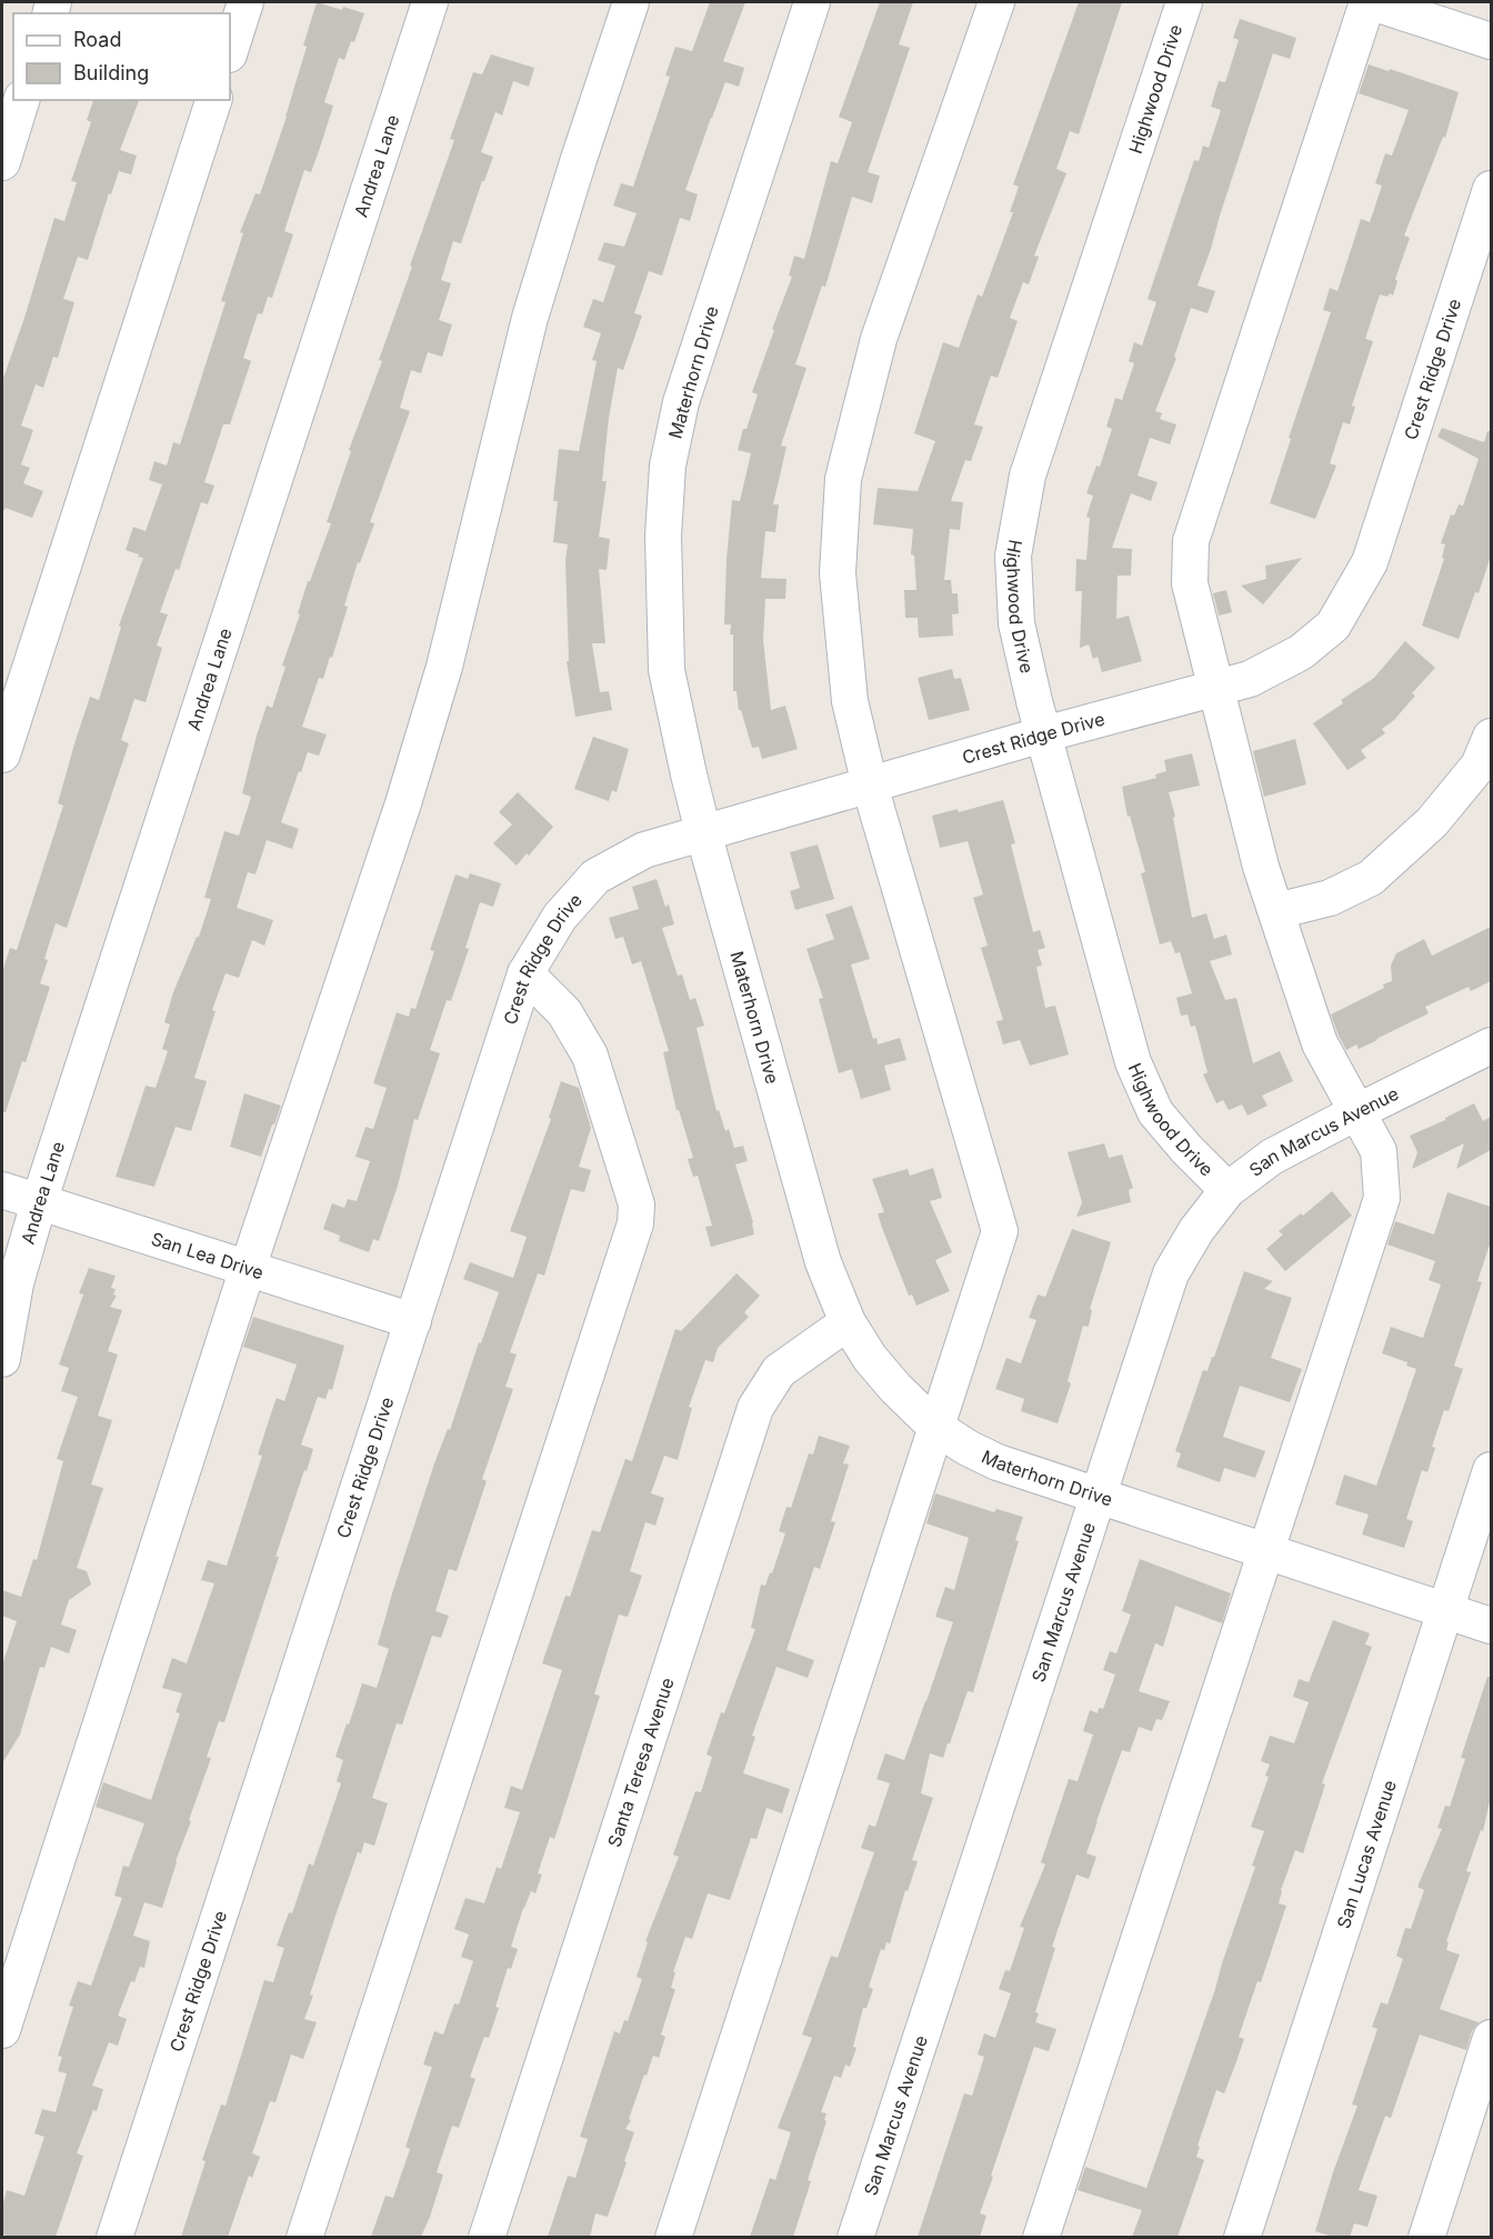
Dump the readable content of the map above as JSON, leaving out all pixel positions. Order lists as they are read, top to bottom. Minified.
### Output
{"streets":{"street":["Highwood Drive","Andrea Lane","Crest Ridge Drive","Materhorn Drive","San Marcus Avenue","San Lea Drive","Santa Teresa Avenue","San Lucas Avenue"]},"crossings":[["Highwood Drive","Crest Ridge Drive"],["Highwood Drive","San Marcus Avenue"],["Andrea Lane","San Lea Drive"],["Crest Ridge Drive","Materhorn Drive"],["Crest Ridge Drive","San Lea Drive"],["Materhorn Drive","San Marcus Avenue"],["Materhorn Drive","Santa Teresa Avenue"],["Materhorn Drive","San Lucas Avenue"]],"legend":["Road","Building"]}
